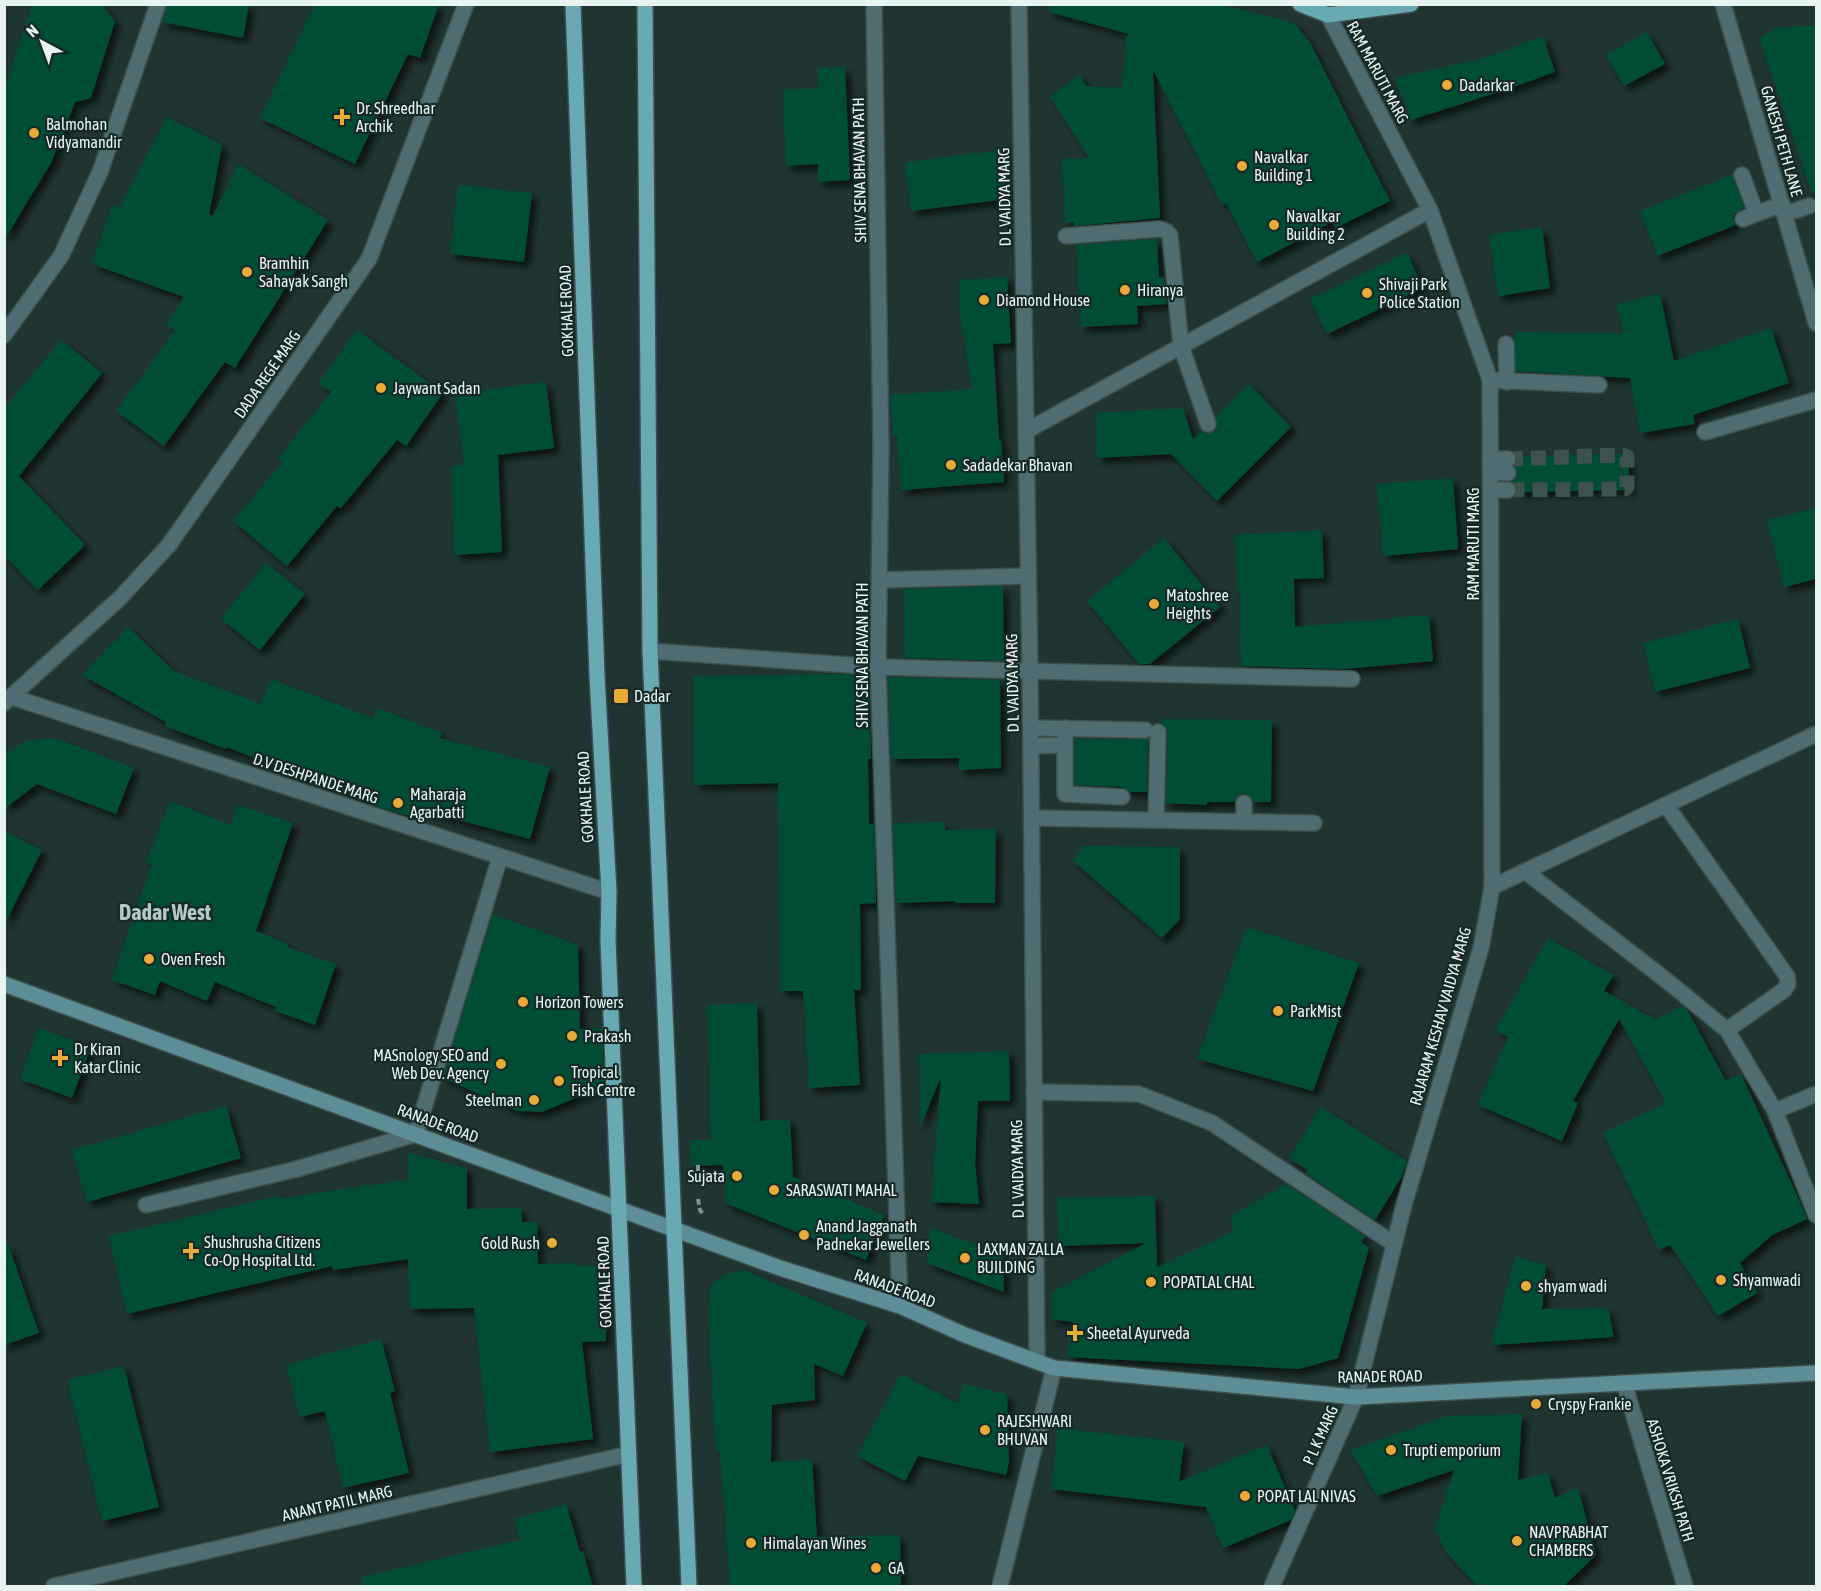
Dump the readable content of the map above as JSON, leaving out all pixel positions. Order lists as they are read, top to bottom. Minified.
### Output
{"streets":{"main road":["GOKHALE ROAD"],"street":["RAM MARUTI MARG","GANESH PETH LANE","SHIV SENA BHAVAN PATH","D L VAIDYA MARG","DADA REGE MARG","D.V DESHPANDE MARG","RAJARAM KESHAV VAIDYA MARG","RANADE ROAD","P L K MARG","ASHOKA VRIKSH PATH","ANANT PATIL MARG"]},"crossings":[["RAM MARUTI MARG","RAJARAM KESHAV VAIDYA MARG"],["SHIV SENA BHAVAN PATH","RANADE ROAD"],["D L VAIDYA MARG","RANADE ROAD"],["GOKHALE ROAD","D.V DESHPANDE MARG"],["GOKHALE ROAD","RANADE ROAD"],["GOKHALE ROAD","ANANT PATIL MARG"],["DADA REGE MARG","D.V DESHPANDE MARG"],["RAJARAM KESHAV VAIDYA MARG","RANADE ROAD"],["RAJARAM KESHAV VAIDYA MARG","P L K MARG"],["RANADE ROAD","P L K MARG"],["RANADE ROAD","ASHOKA VRIKSH PATH"]],"districts":["Dadar West"],"places":{"other":["Dadarkar","Balmohan Vidyamandir","Navalkar Building 1","Navalkar Building 2","Bramhin Sahayak Sangh","Hiranya","Shivaji Park Police Station","Diamond House","Jaywant Sadan","Sadadekar Bhavan","Matoshree Heights","Maharaja Agarbatti","Oven Fresh","Horizon Towers","ParkMist","Prakash","MASnology SEO and Web Dev. Agency","Tropical Fish Centre","Steelman","Sujata","SARASWATI MAHAL","Anand Jagganath Padnekar Jewellers","Gold Rush","LAXMAN ZALLA BUILDING","Shyamwadi","POPATLAL CHAL","shyam wadi","Cryspy Frankie","RAJESHWARI BHUVAN","Trupti emporium","POPAT LAL NIVAS","NAVPRABHAT CHAMBERS","Himalayan Wines","GA"],"health":["Dr. Shreedhar Archik","Dr Kiran Katar Clinic","Shushrusha Citizens Co-Op Hospital Ltd.","Sheetal Ayurveda"],"transit":["Dadar"]},"north":"top left"}
